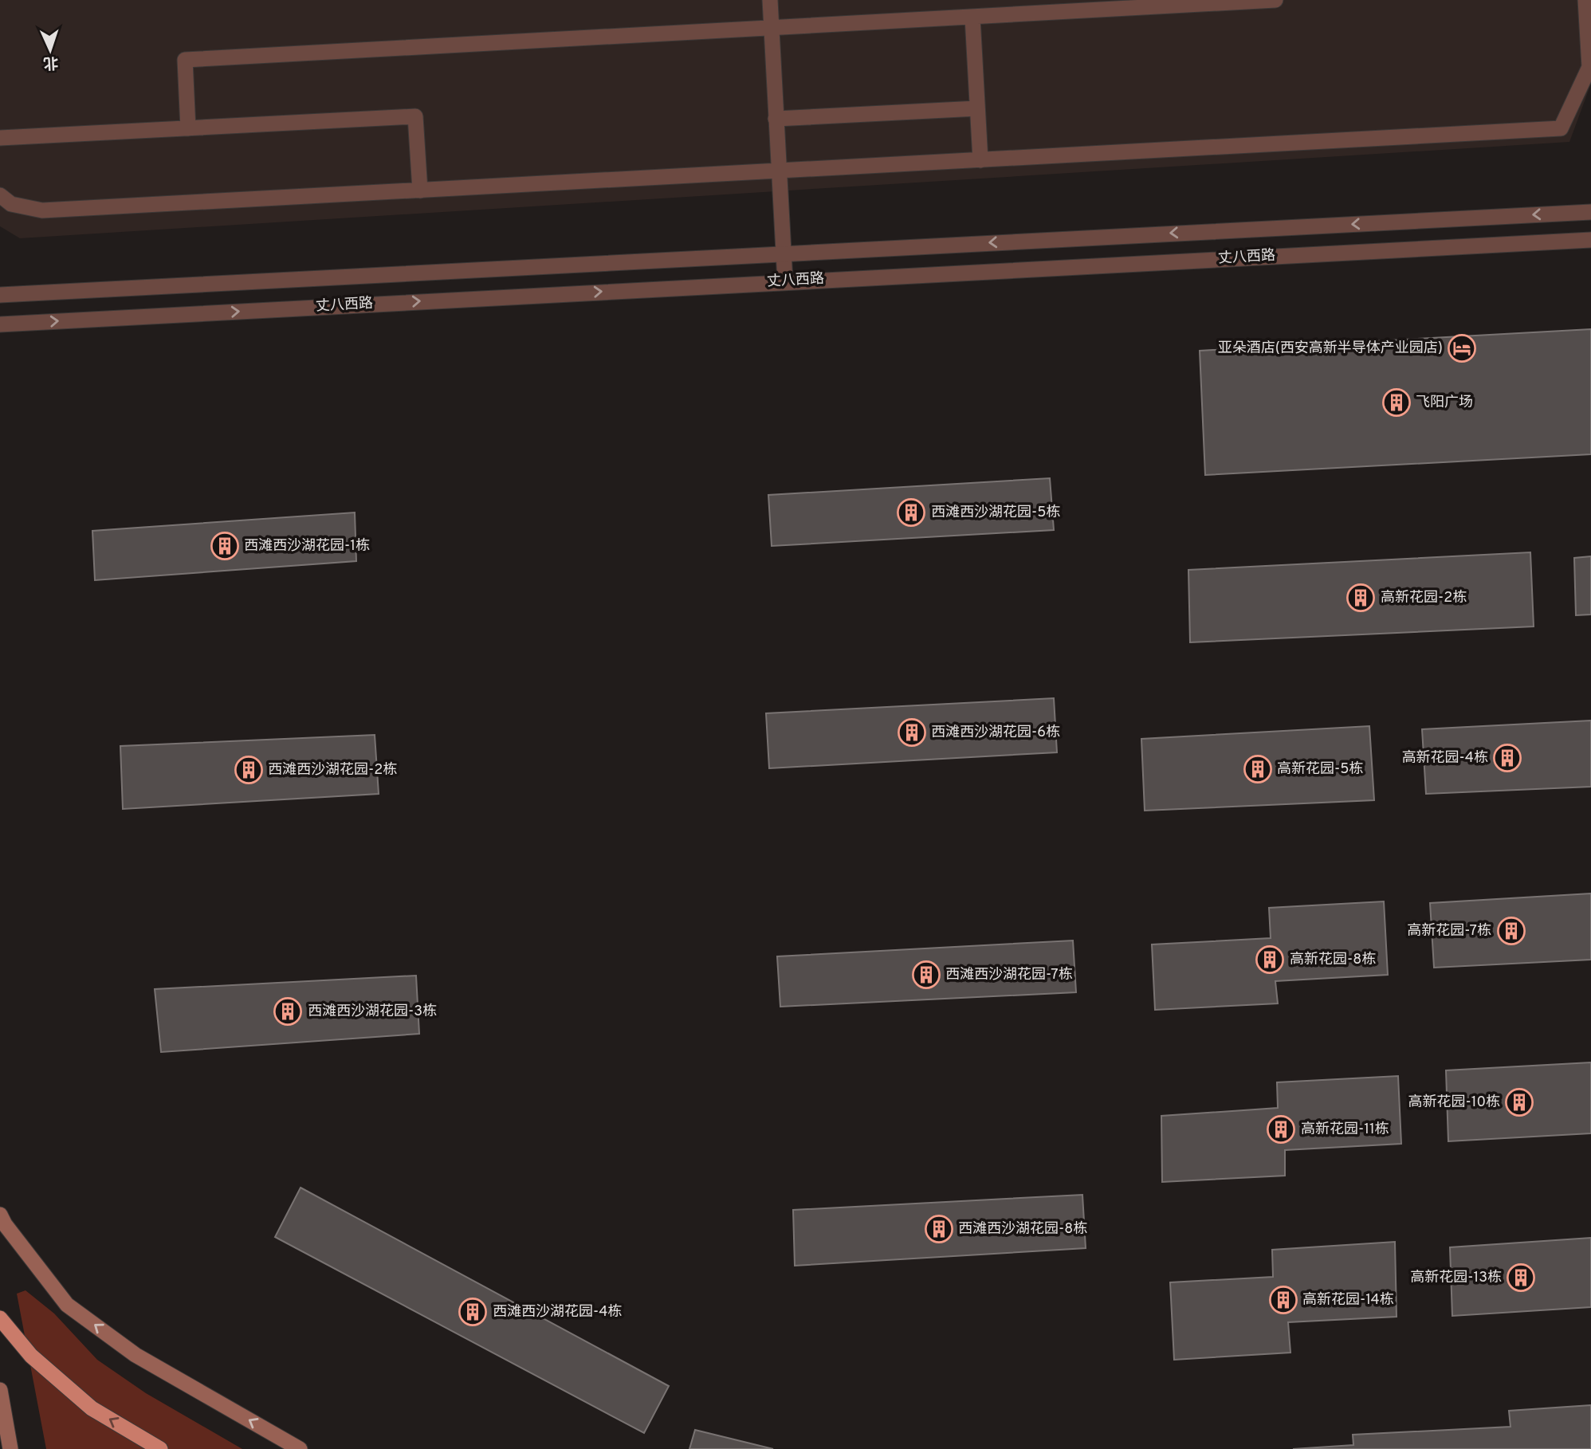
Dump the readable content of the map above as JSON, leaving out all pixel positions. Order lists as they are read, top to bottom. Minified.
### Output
{"streets":{"street":["丈八西路"]},"places":{"hotel":["亚朵酒店(西安高新半导体产业园店)"],"building":["飞阳广场","西滩西沙湖花园-5栋","西滩西沙湖花园-1栋","高新花园-2栋","西滩西沙湖花园-6栋","高新花园-4栋","高新花园-5栋","西滩西沙湖花园-2栋","高新花园-7栋","高新花园-8栋","西滩西沙湖花园-7栋","西滩西沙湖花园-3栋","高新花园-10栋","高新花园-11栋","西滩西沙湖花园-8栋","高新花园-13栋","高新花园-14栋","西滩西沙湖花园-4栋"]},"north":"bottom"}
